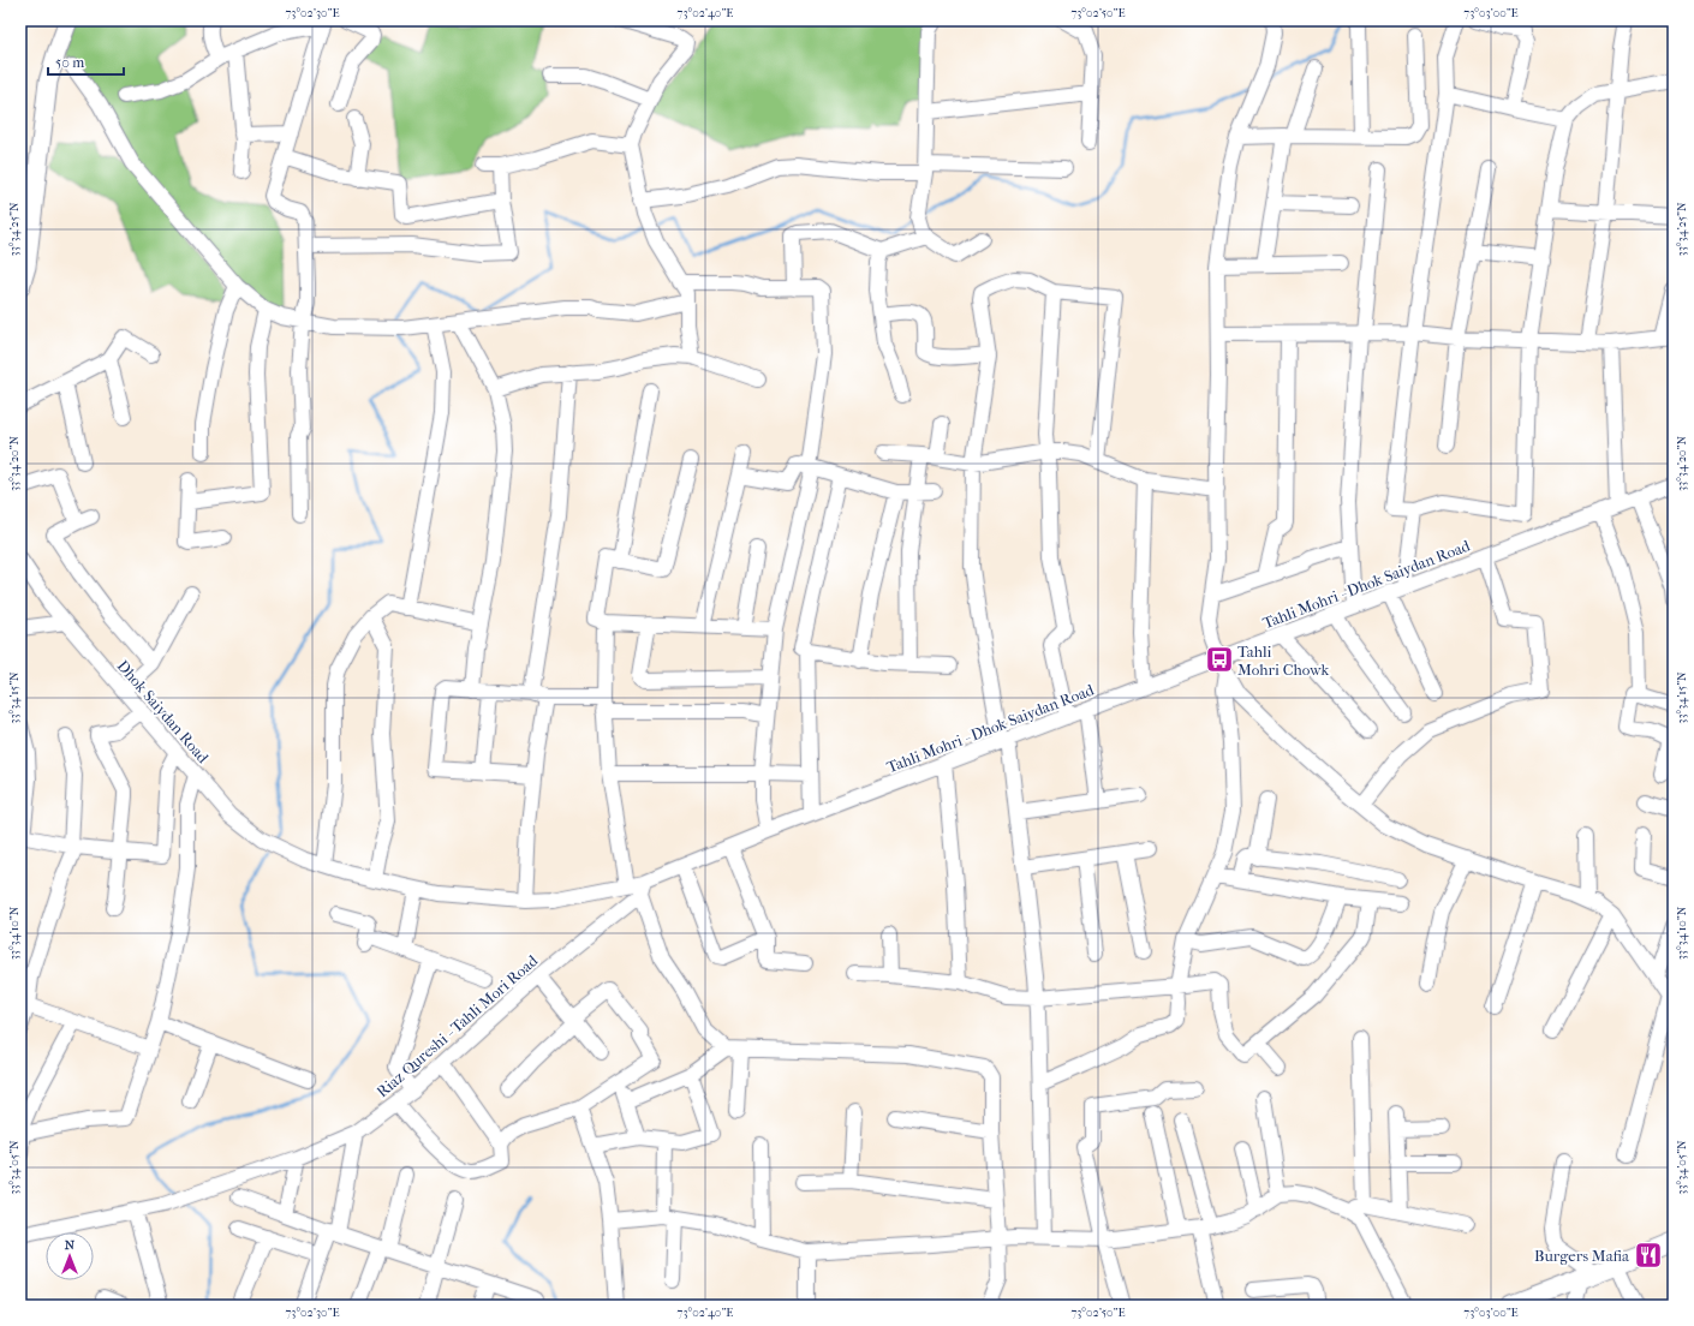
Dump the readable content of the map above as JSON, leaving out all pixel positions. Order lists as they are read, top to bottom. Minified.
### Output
{"streets":{"street":["Tahli Mohri - Dhok Saiydan Road","Dhok Saiydan Road","Riaz Qureshi - Tahli Mori Road"]},"crossings":[["Tahli Mohri - Dhok Saiydan Road","Dhok Saiydan Road"],["Tahli Mohri - Dhok Saiydan Road","Riaz Qureshi - Tahli Mori Road"]],"places":{"bus stop":["Tahli Mohri Chowk"],"restaurant":["Burgers Mafia"]},"scale_bar":"50 m","north":"top","coordinates":["73°02'30\"E","73°02'40\"E","73°02'50\"E","73°03'00\"E","33°34'25\"N","33°34'20\"N","33°34'15\"N","33°34'10\"N","33°34'05\"N"]}
